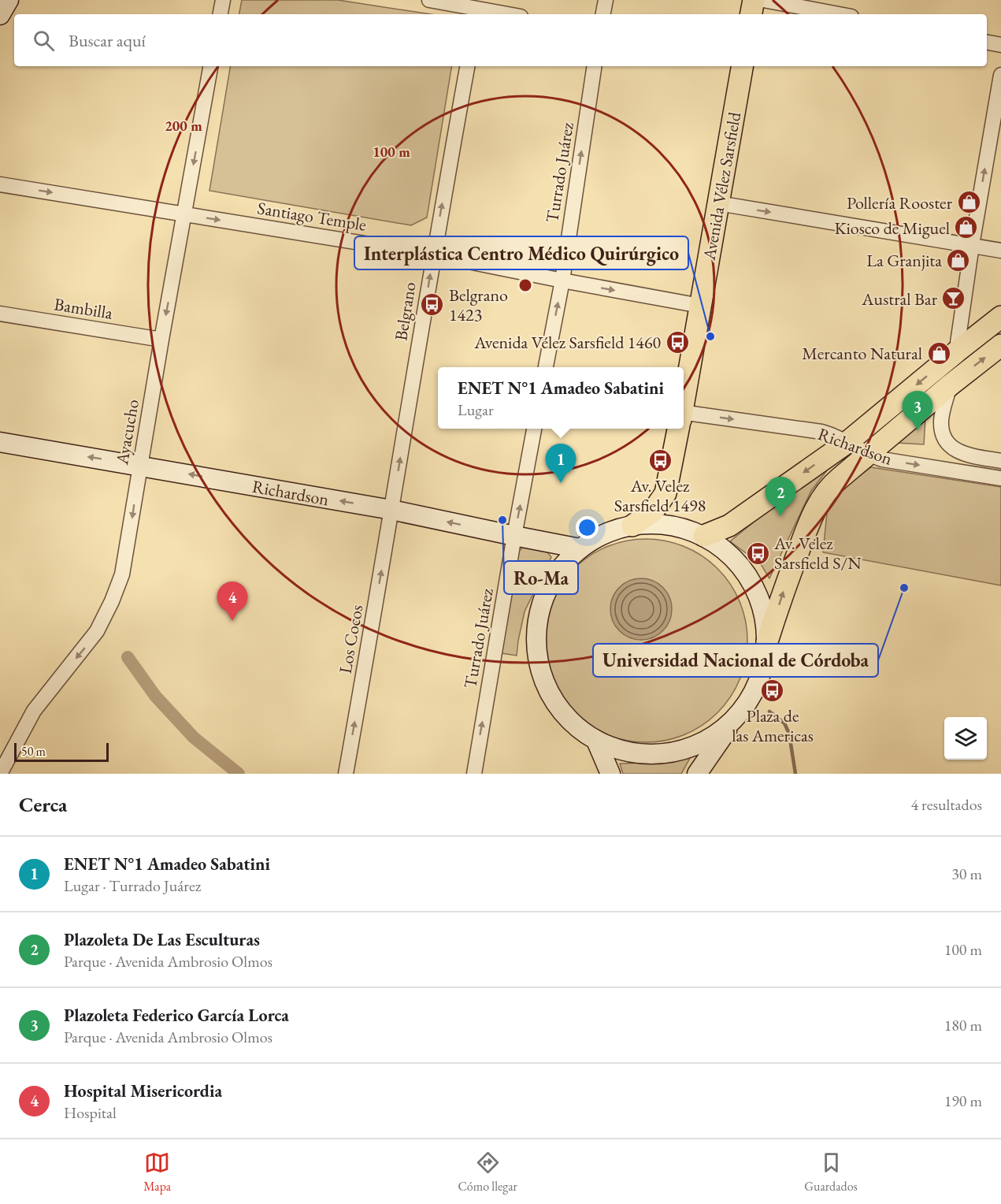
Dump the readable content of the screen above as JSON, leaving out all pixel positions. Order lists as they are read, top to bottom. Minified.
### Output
{"streets":{"main road":["Avenida Vélez Sarsfield","Richardson"],"street":["Turrado Juárez","Santiago Temple","Bambilla","Belgrano","Ayacucho","Los Cocos"]},"crossings":[["Turrado Juárez","Santiago Temple"],["Turrado Juárez","Richardson"],["Avenida Vélez Sarsfield","Santiago Temple"],["Santiago Temple","Belgrano"],["Santiago Temple","Ayacucho"],["Bambilla","Ayacucho"],["Belgrano","Richardson"],["Belgrano","Los Cocos"],["Ayacucho","Richardson"],["Richardson","Los Cocos"]],"one_way":["Turrado Juárez","Santiago Temple","Belgrano","Ayacucho","Los Cocos"],"places":{"shop":["Pollería Rooster","Kiosco de Miguel","La Granjita","Mercanto Natural"],"bar":["Austral Bar"],"bus stop":["Belgrano 1423","Avenida Vélez Sarsfield 1460","Av. Velez Sarsfield 1498","Av. Velez Sarsfield S/N","Plaza de las Americas"],"other":["Interplástica Centro Médico Quirúrgico","Ro-Ma","Universidad Nacional de Córdoba"]},"scale_bar":"50 m","page":{"search":"Buscar aquí","popup":["ENET N°1 Amadeo Sabatini","Lugar"],"pins":["3","1","2","4"],"scale":"50 m","heading":["Cerca","4 resultados"],"list":[{"mark":"1","name":"ENET N°1 Amadeo Sabatini","note":"Lugar · Turrado Juárez","value":"30 m"},{"mark":"2","name":"Plazoleta De Las Esculturas","note":"Parque · Avenida Ambrosio Olmos","value":"100 m"},{"mark":"3","name":"Plazoleta Federico García Lorca","note":"Parque · Avenida Ambrosio Olmos","value":"180 m"},{"mark":"4","name":"Hospital Misericordia","note":"Hospital","value":"190 m"}],"nav":["Mapa","Cómo llegar","Guardados"]},"rings":["200 m","100 m"]}
